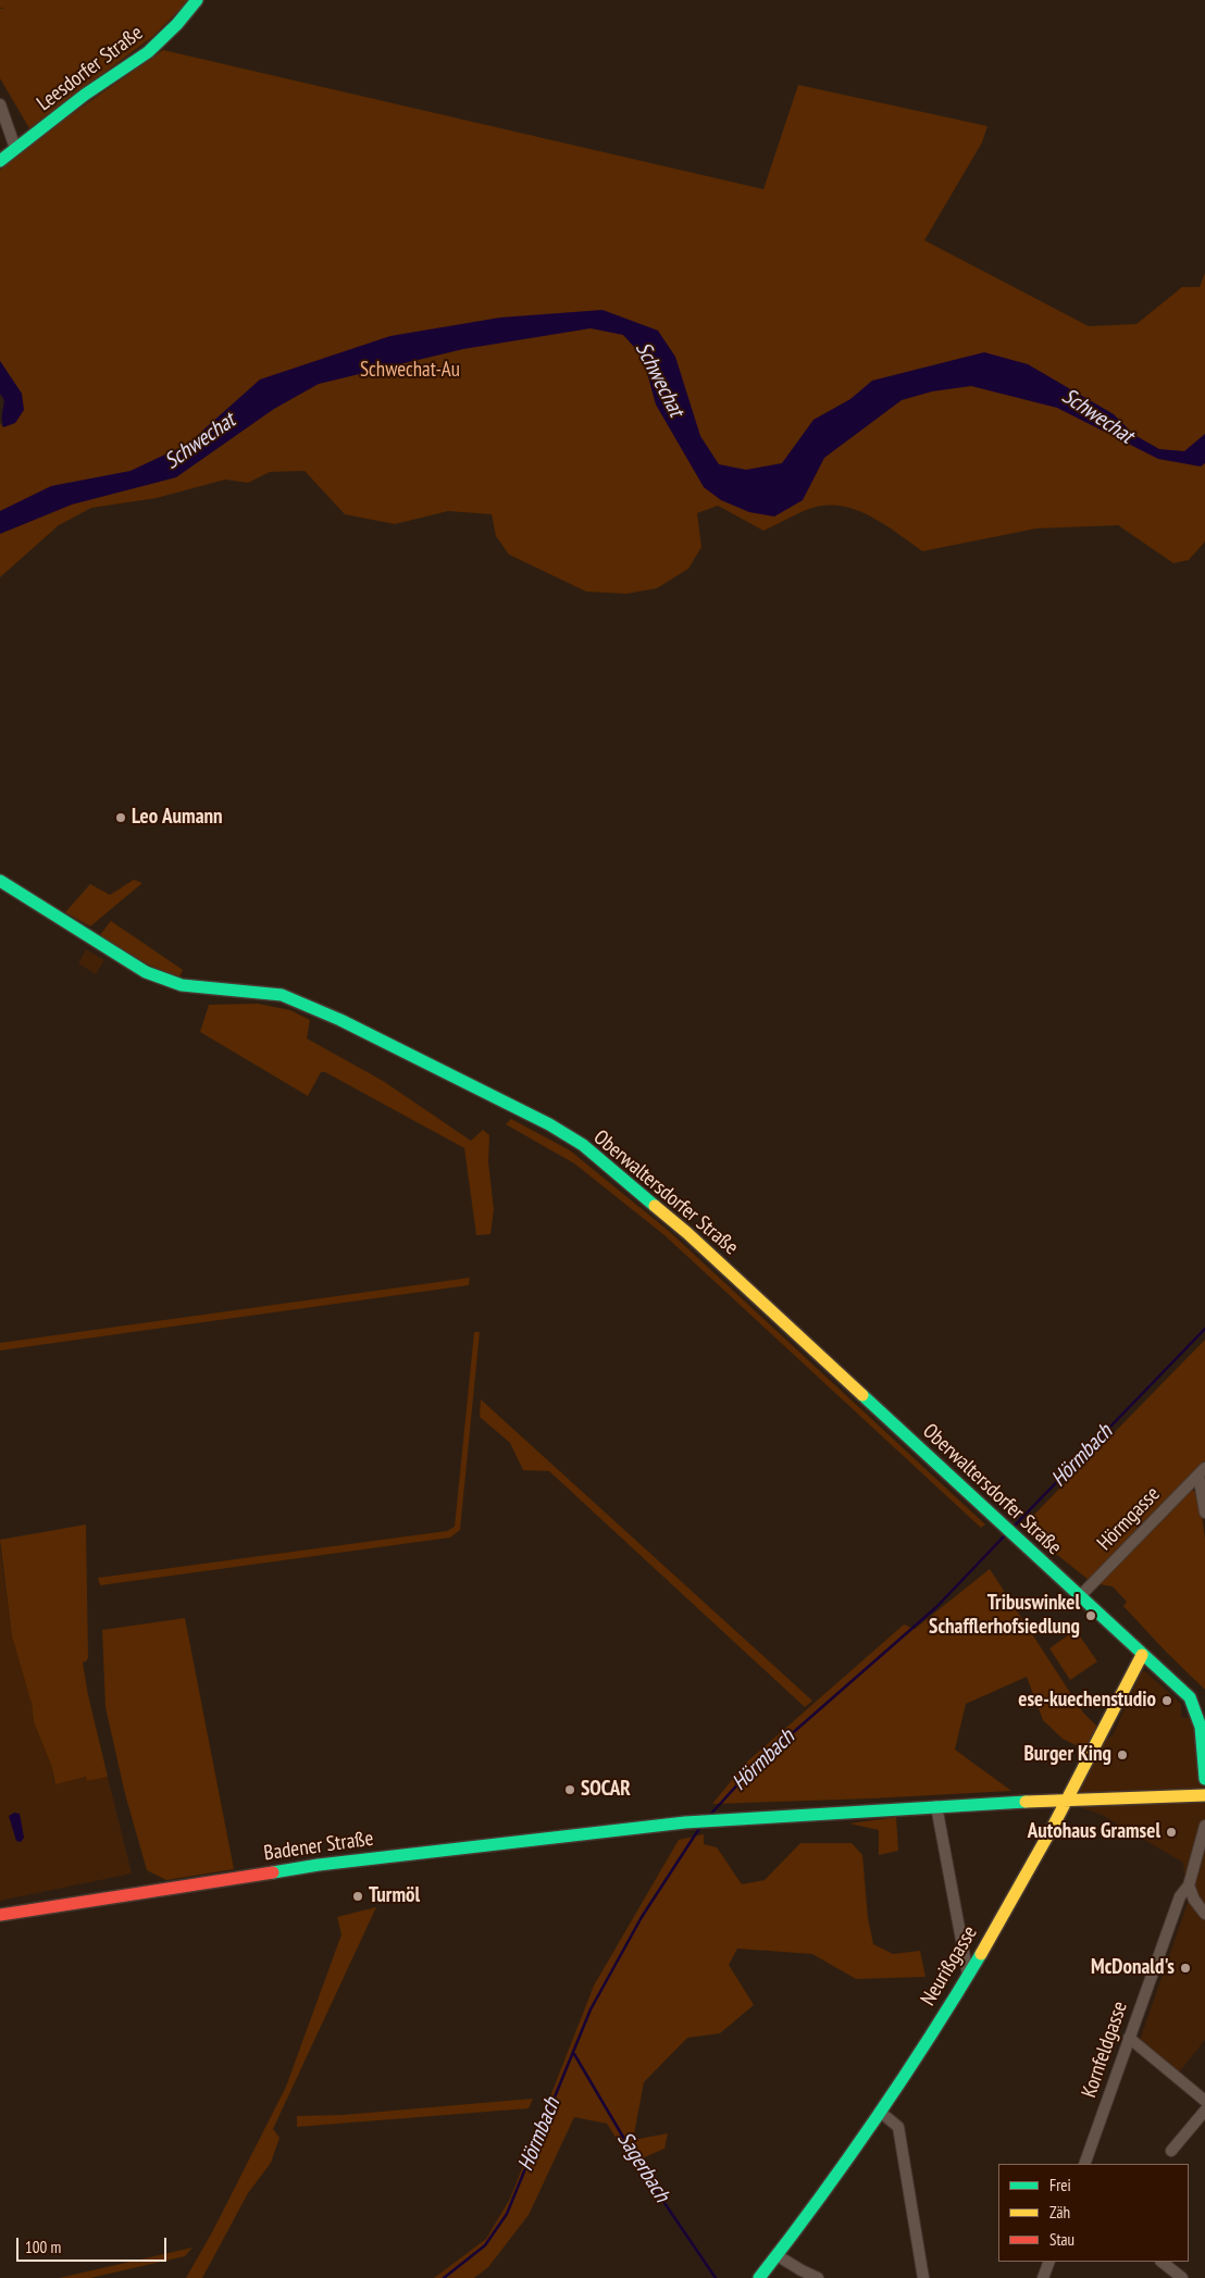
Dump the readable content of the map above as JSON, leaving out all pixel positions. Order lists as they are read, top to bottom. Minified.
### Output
{"streets":{"street":["Leesdorfer Straße","Oberwaltersdorfer Straße","Hörmgasse","Badener Straße","Neurißgasse","Kornfeldgasse"]},"crossings":[["Oberwaltersdorfer Straße","Hörmgasse"],["Oberwaltersdorfer Straße","Neurißgasse"],["Badener Straße","Neurißgasse"]],"water":["Schwechat","Hörmbach","Sagerbach"],"parks":["Schwechat-Au"],"places":["Leo Aumann","Tribuswinkel Schafflerhofsiedlung","ese-kuechenstudio","Burger King","SOCAR","Autohaus Gramsel","Turmöl","McDonald's"],"legend":["Frei","Zäh","Stau"],"scale_bar":"100 m"}
